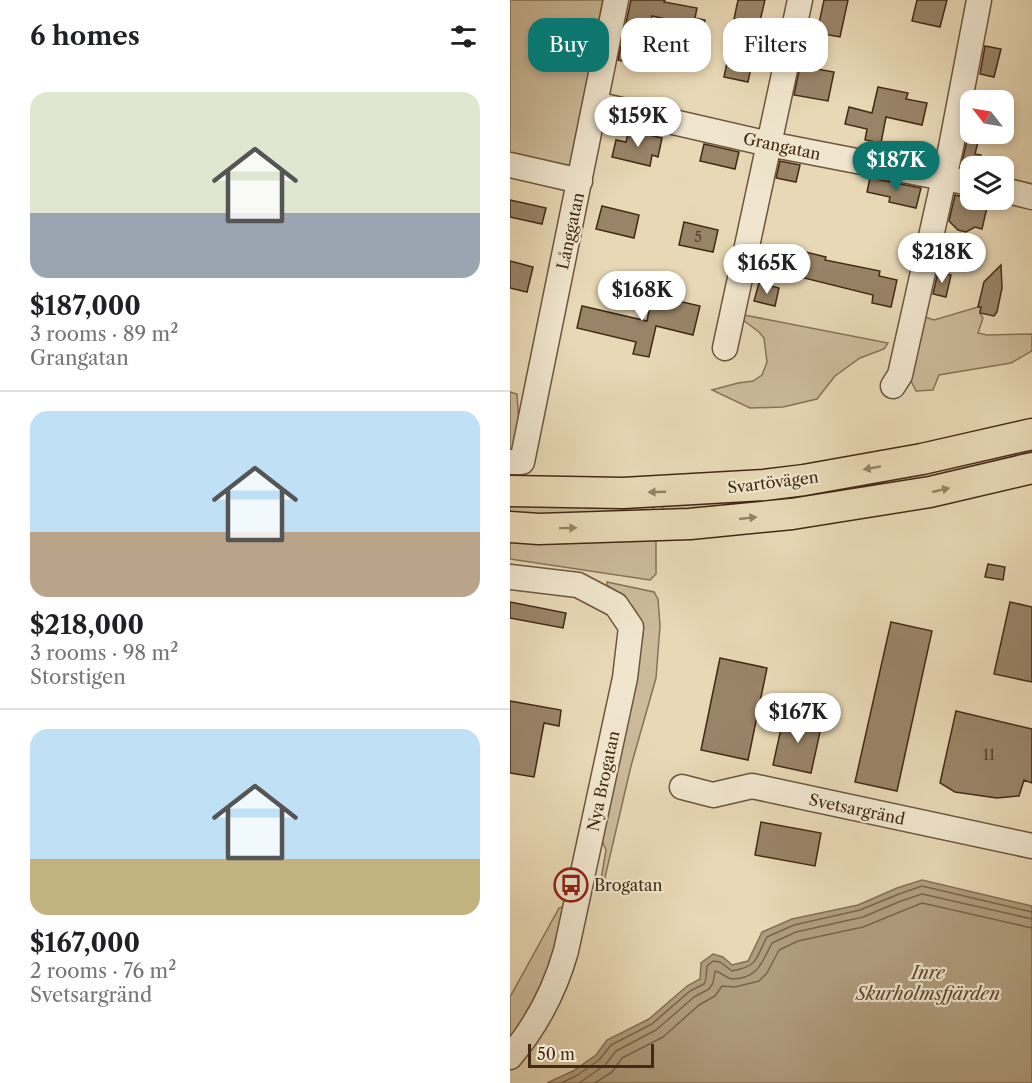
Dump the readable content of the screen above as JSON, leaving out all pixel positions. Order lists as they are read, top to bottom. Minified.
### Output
{"streets":{"main road":["Svartövägen"],"street":["Grangatan","Långgatan","Nya Brogatan","Svetsargränd"]},"crossings":[["Grangatan","Långgatan"]],"water":["Inre Skurholmsfjärden"],"places":{"bus stop":["Brogatan"]},"house_numbers":["5","11"],"scale_bar":"50 m","north":"top left","page":{"heading":"6 homes","chip":["Buy","Rent","Filters"],"list":[{"name":"$187,000","note":"3 rooms · 89 m² · Grangatan"},{"name":"$218,000","note":"3 rooms · 98 m² · Storstigen"},{"name":"$167,000","note":"2 rooms · 76 m² · Svetsargränd"}],"price":["$159K","$187K","$218K","$165K","$168K","$167K"],"scale":"50 m"}}
